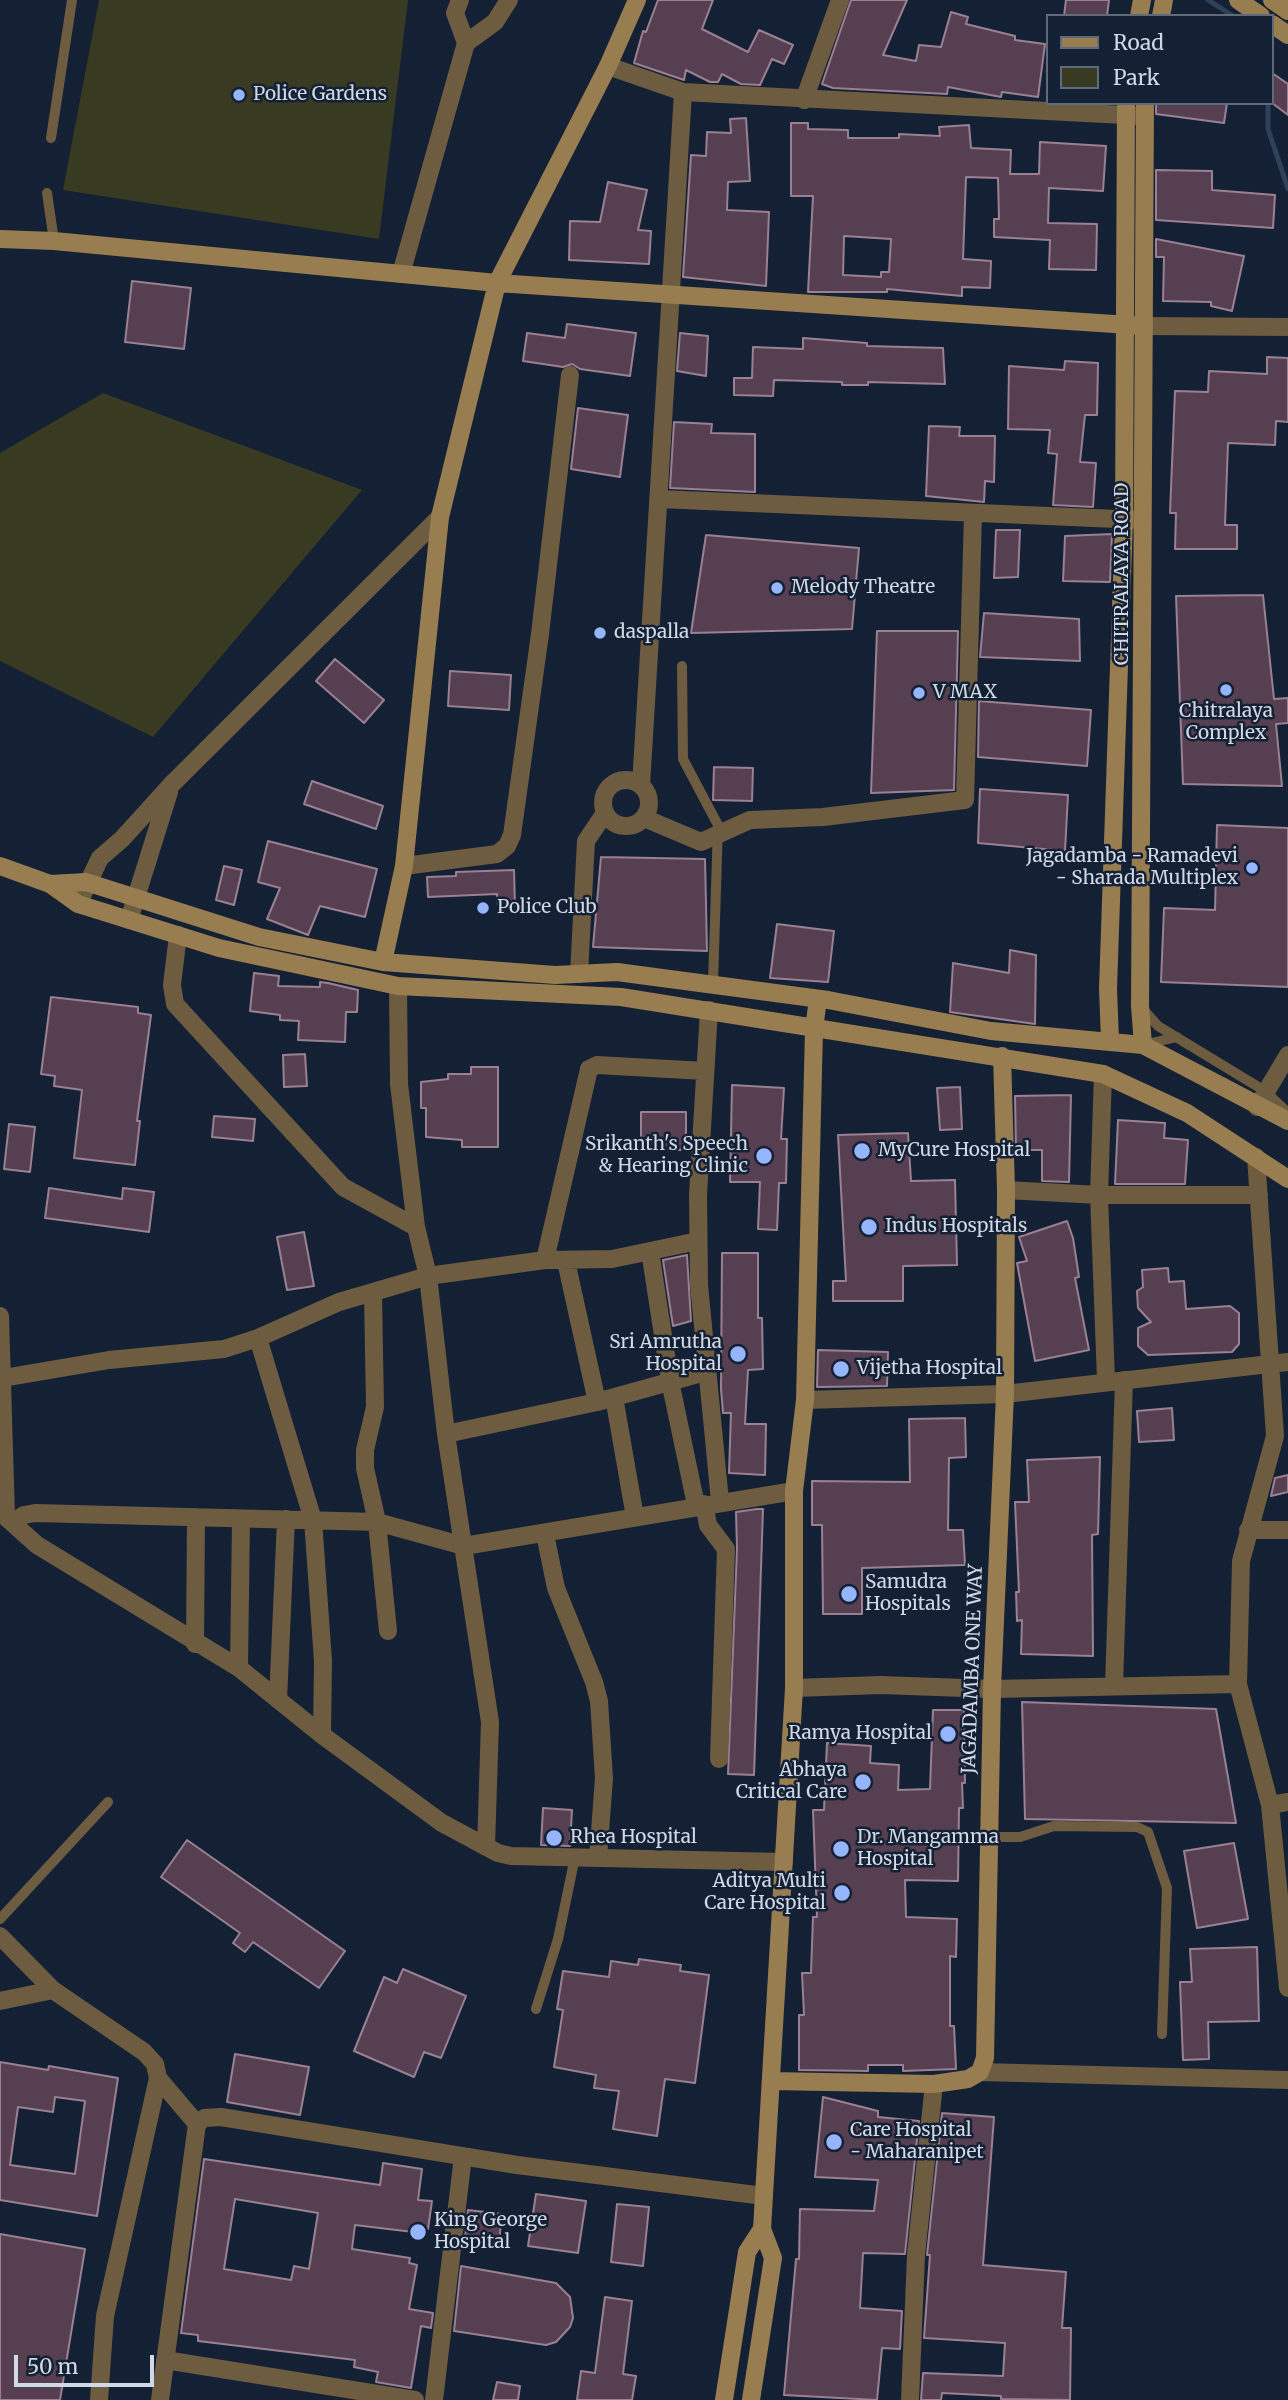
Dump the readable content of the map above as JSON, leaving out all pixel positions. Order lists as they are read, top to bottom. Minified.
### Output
{"streets":{"main road":["CHITRALAYA ROAD","JAGADAMBA ONE WAY"]},"places":["Police Gardens","Melody Theatre","daspalla","Chitralaya Complex","V MAX","Jagadamba - Ramadevi - Sharada Multiplex","Police Club","MyCure Hospital","Srikanth's Speech & Hearing Clinic","Indus Hospitals","Sri Amrutha Hospital","Vijetha Hospital","Samudra Hospitals","Ramya Hospital","Abhaya Critical Care","Rhea Hospital","Dr. Mangamma Hospital","Aditya Multi Care Hospital","Care Hospital - Maharanipet","King George Hospital"],"legend":["Road","Park"],"scale_bar":"50 m"}
